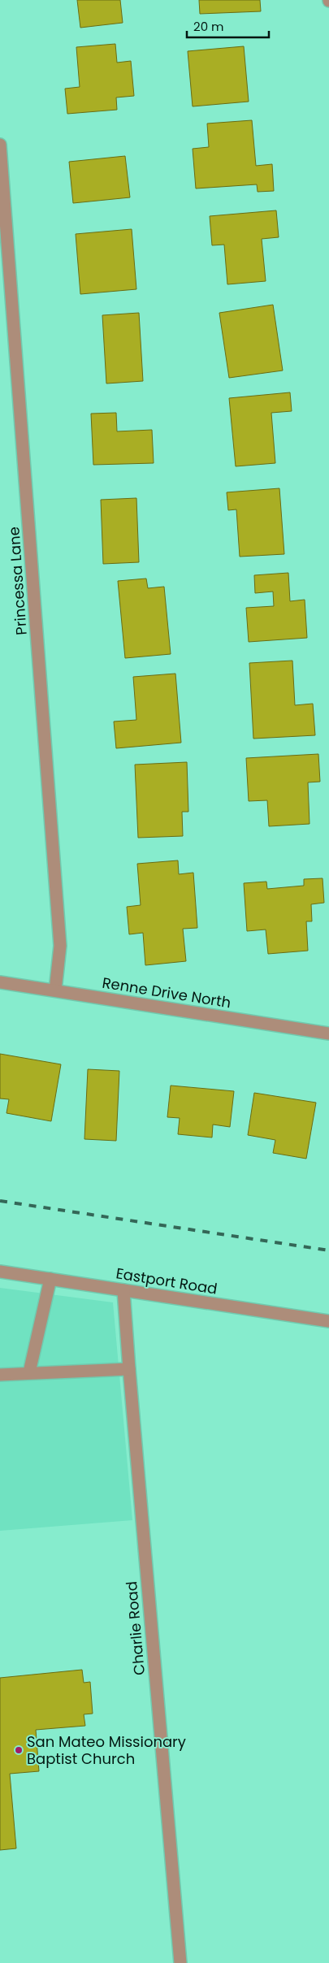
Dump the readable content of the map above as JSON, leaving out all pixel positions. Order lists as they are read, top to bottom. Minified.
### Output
{"streets":{"street":["Princessa Lane","Renne Drive North","Eastport Road","Charlie Road"]},"crossings":[["Princessa Lane","Renne Drive North"],["Eastport Road","Charlie Road"]],"places":["San Mateo Missionary Baptist Church"],"scale_bar":"20 m"}
